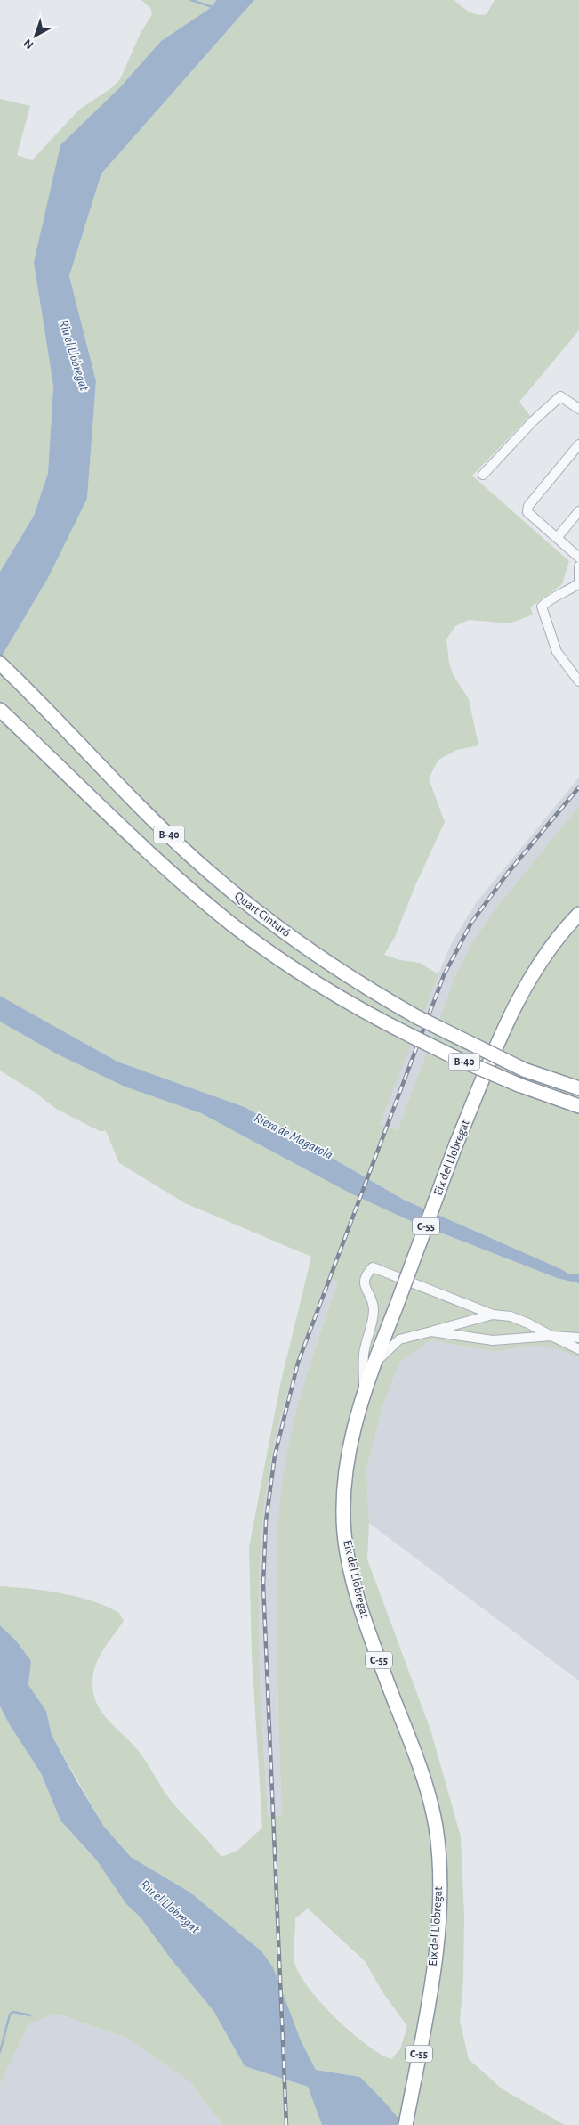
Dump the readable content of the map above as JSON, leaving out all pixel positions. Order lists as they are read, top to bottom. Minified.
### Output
{"streets":{"highway":["B-40","Quart Cinturó","Eix del Llobregat","C-55"]},"water":["Riu el Llobregat","Riera de Magarola"],"north":"bottom left"}
